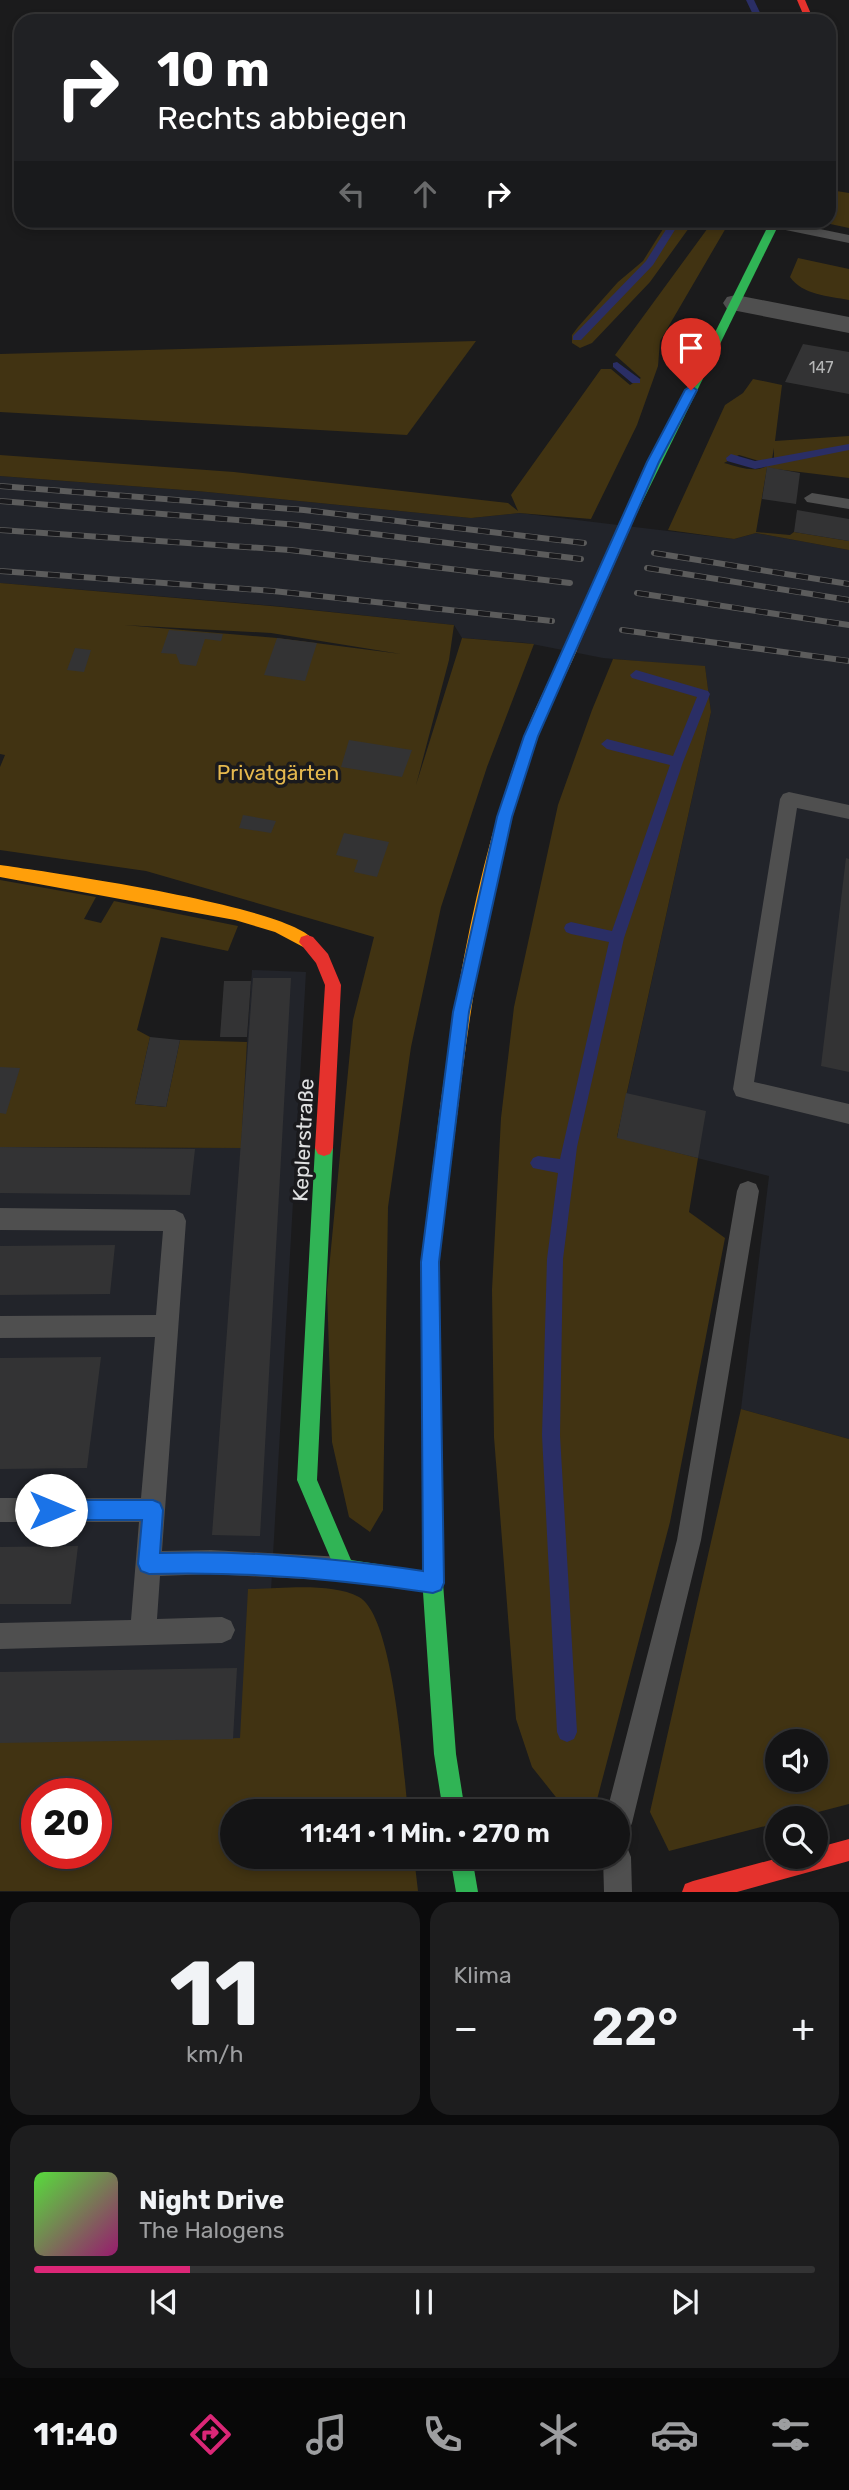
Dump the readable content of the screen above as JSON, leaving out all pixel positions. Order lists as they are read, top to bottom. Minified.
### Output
{"streets":{"street":["Keplerstraße"]},"parks":["Privatgärten"],"house_numbers":["147"],"page":{"turn":["10 m","Rechts abbiegen"],"limit":"20","trip":"11:41 · 1 Min. · 270 m","tile":[["11","km/h"],"Klima"],"heat":["−","22°","+"],"song":["Night Drive","The Halogens"],"tabs":"11:40"}}
